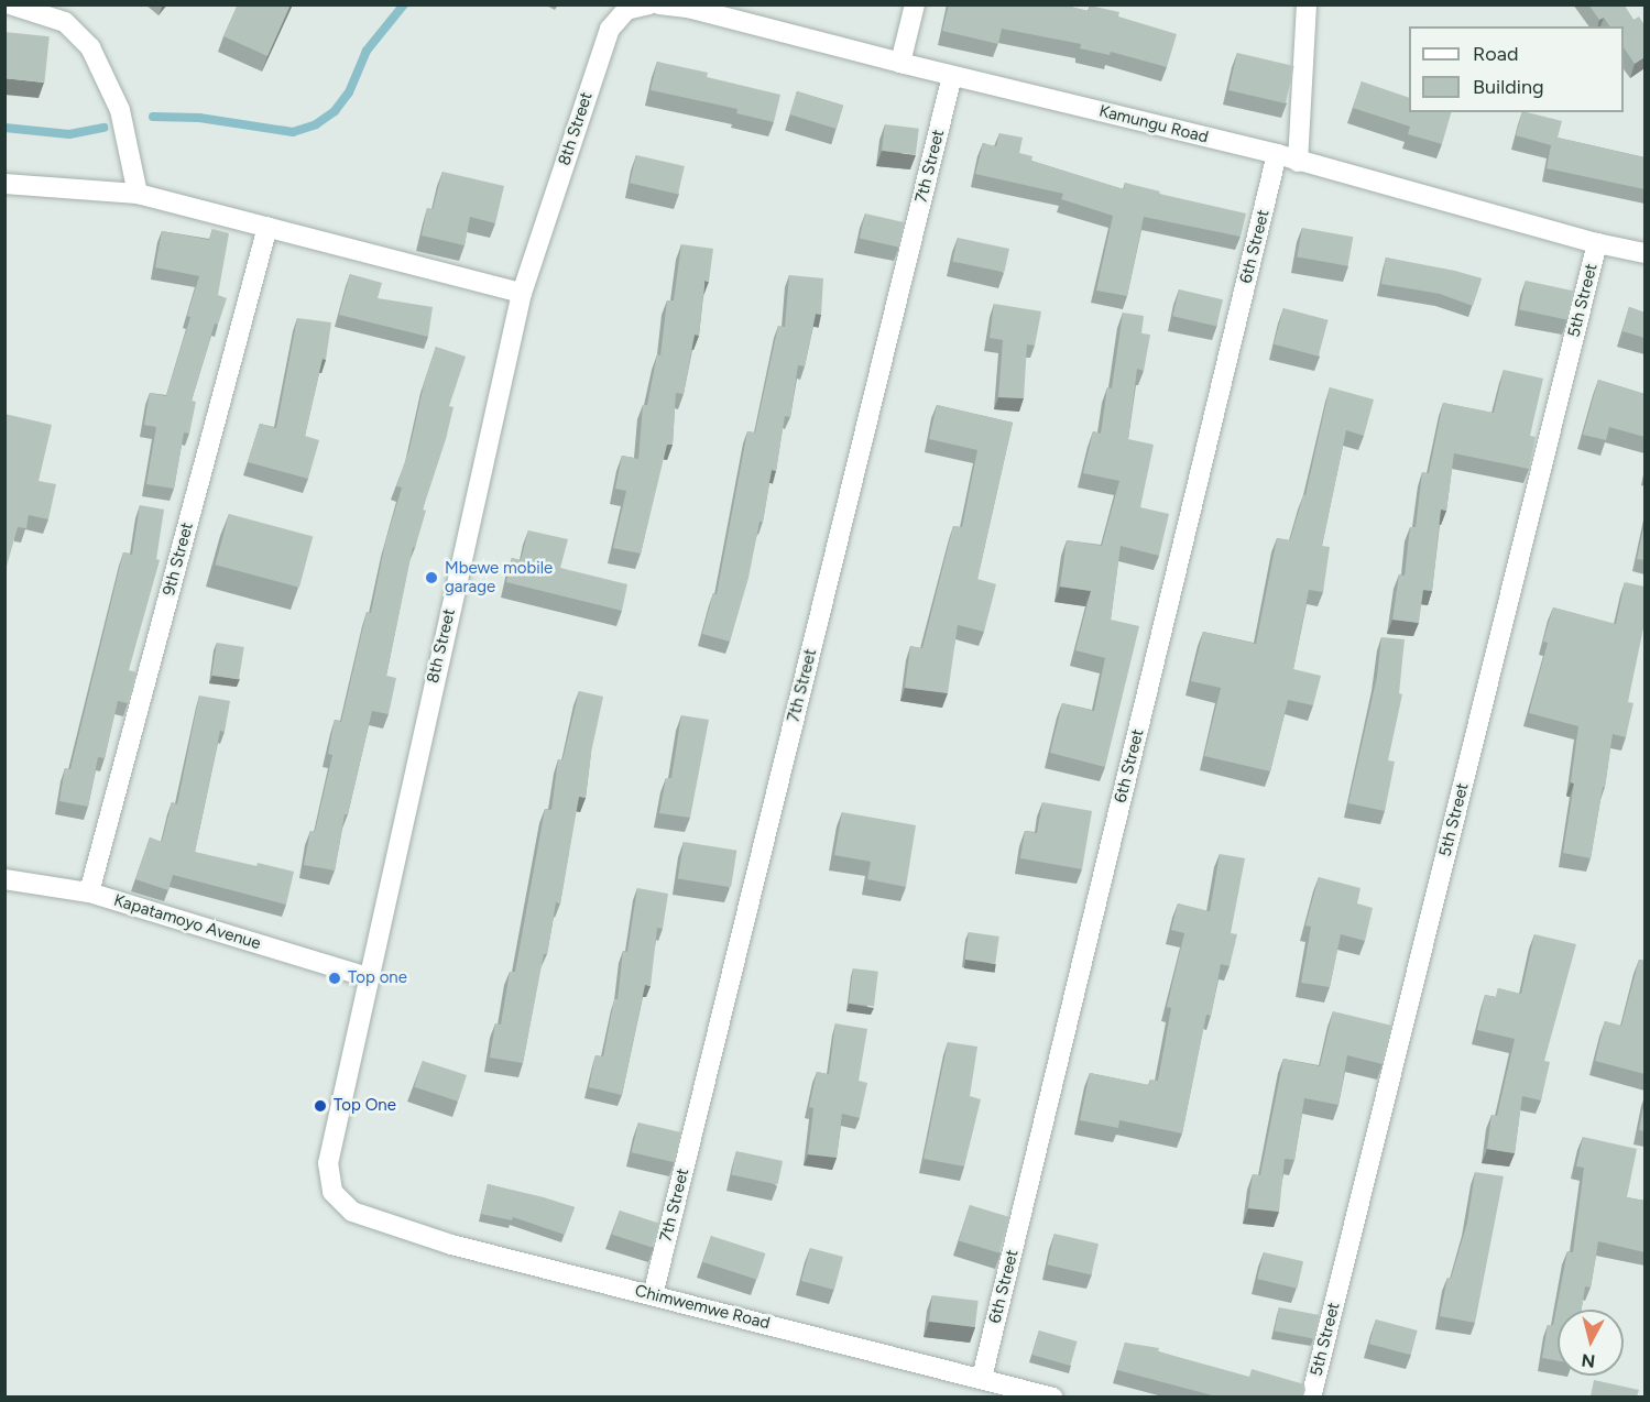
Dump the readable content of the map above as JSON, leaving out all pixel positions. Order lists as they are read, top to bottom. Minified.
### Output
{"streets":{"street":["Kamungu Road","8th Street","7th Street","6th Street","5th Street","9th Street","Kapatamoyo Avenue","Chimwemwe Road"]},"crossings":[["Kamungu Road","7th Street"],["Kamungu Road","6th Street"],["Kamungu Road","5th Street"],["8th Street","Kapatamoyo Avenue"],["8th Street","Chimwemwe Road"],["7th Street","Chimwemwe Road"],["6th Street","Chimwemwe Road"],["9th Street","Kapatamoyo Avenue"]],"places":["Mbewe mobile garage","Top one","Top One"],"legend":["Road","Building"],"north":"bottom"}
